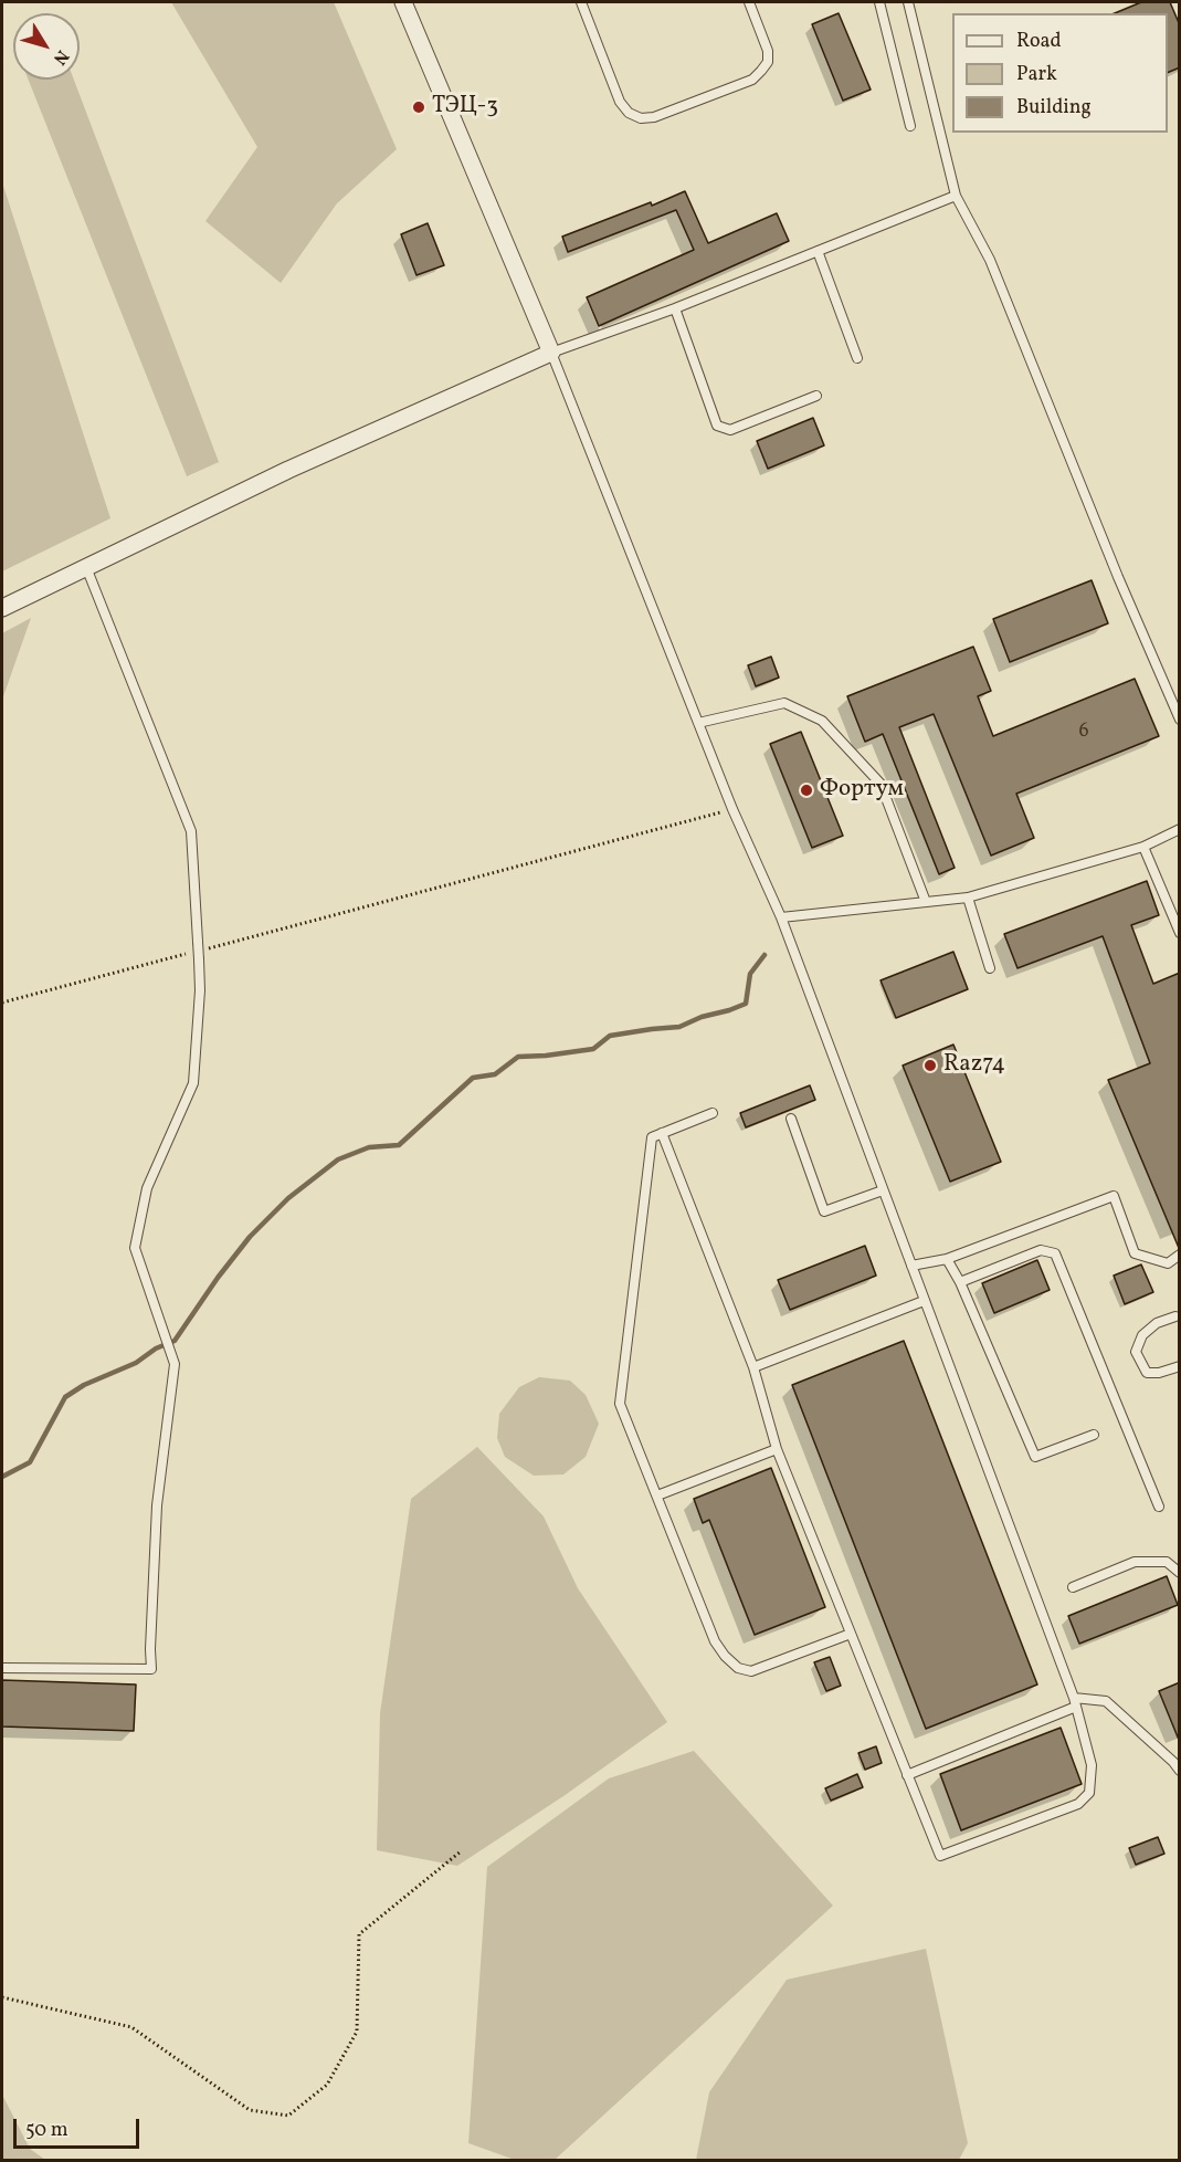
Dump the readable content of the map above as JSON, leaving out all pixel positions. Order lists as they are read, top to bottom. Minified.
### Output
{"places":["ТЭЦ-3","Фортум","Raz74"],"house_numbers":["6"],"legend":["Road","Park","Building"],"scale_bar":"50 m","north":"bottom right"}
